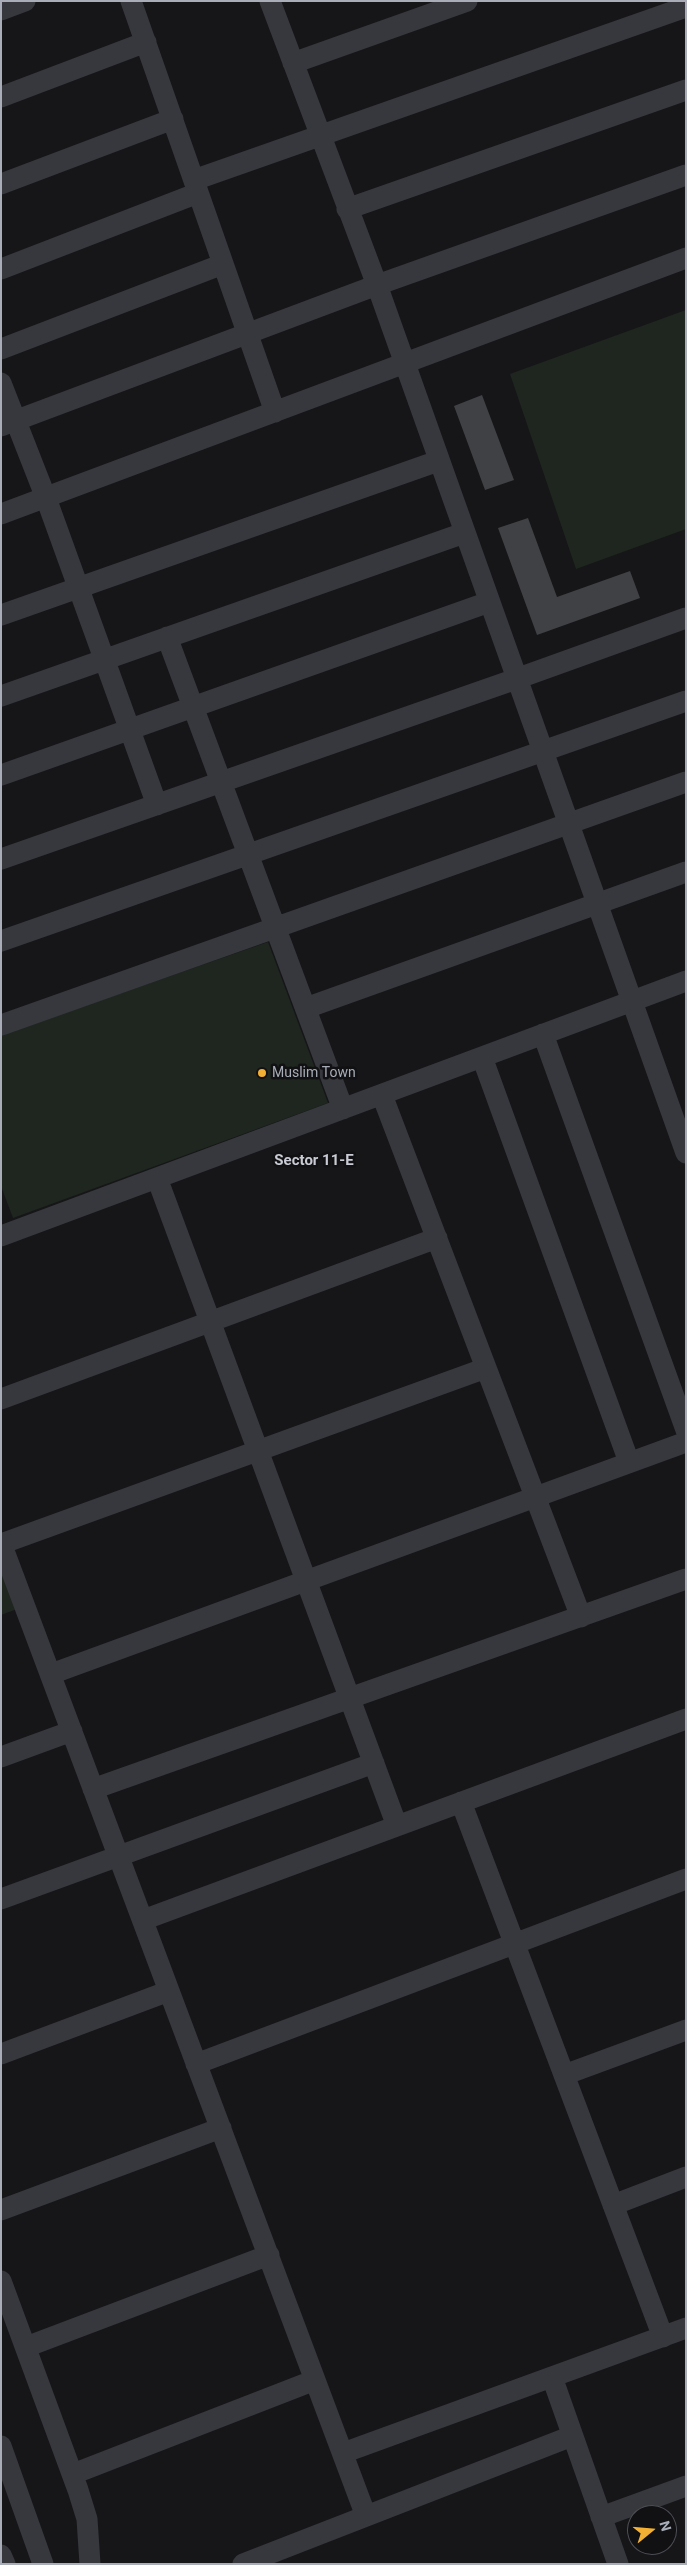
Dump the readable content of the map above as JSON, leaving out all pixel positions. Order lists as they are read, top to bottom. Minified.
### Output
{"districts":["Sector 11-E"],"places":["Muslim Town"],"north":"right"}
